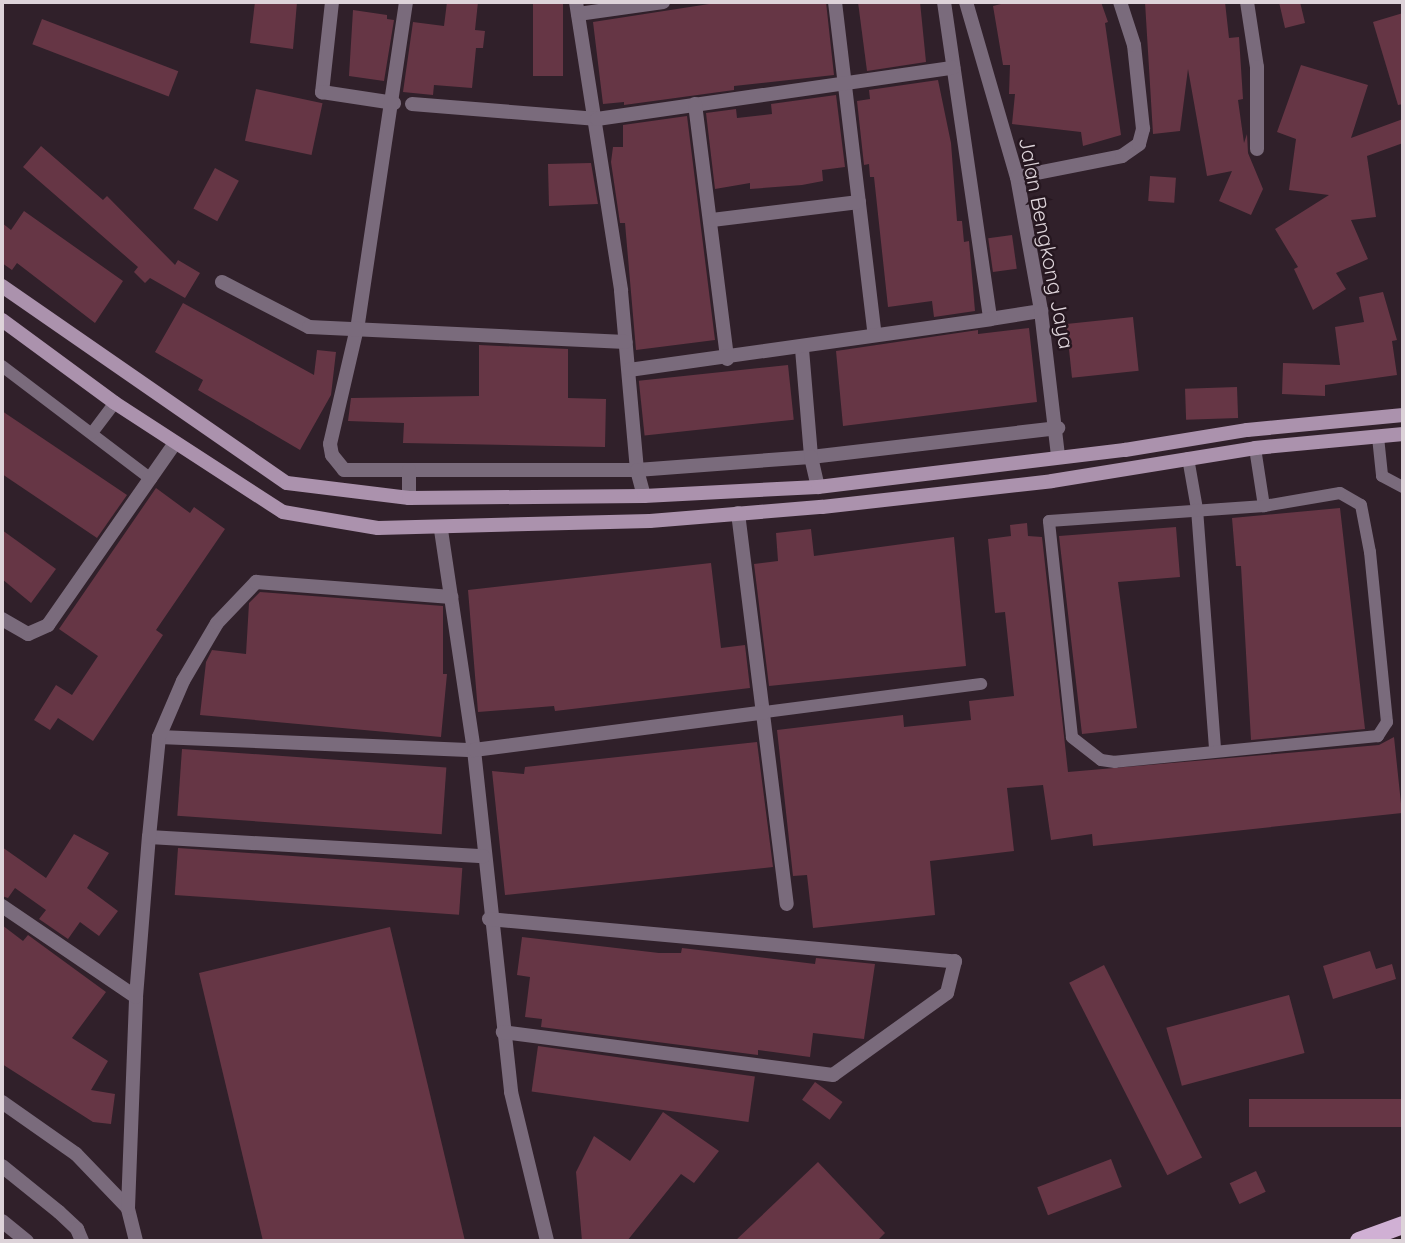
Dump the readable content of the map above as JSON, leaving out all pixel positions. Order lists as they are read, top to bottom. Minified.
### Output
{"streets":{"street":["Jalan Bengkong Jaya"]}}
